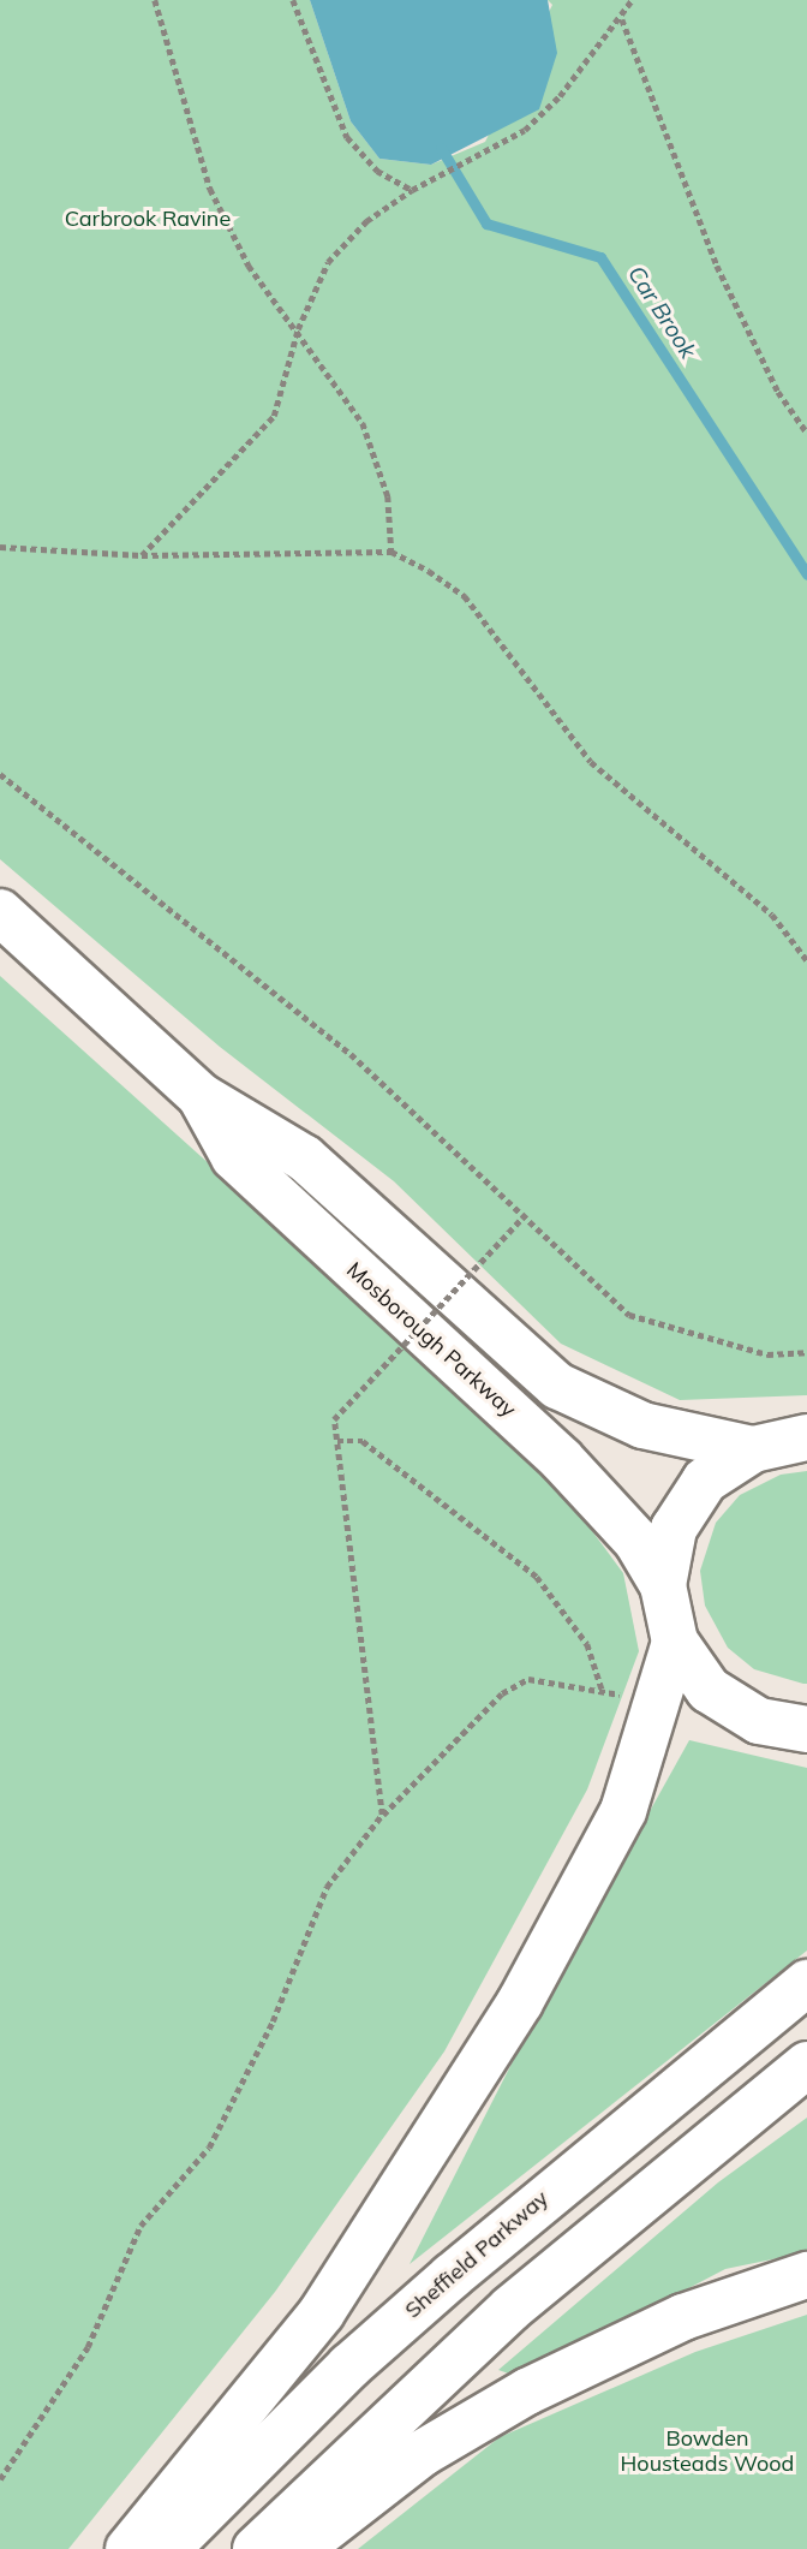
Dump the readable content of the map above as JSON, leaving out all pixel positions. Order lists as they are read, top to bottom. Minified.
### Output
{"streets":{"highway":["Mosborough Parkway","Sheffield Parkway"]},"water":["Car Brook"],"parks":["Carbrook Ravine","Bowden Housteads Wood"]}
